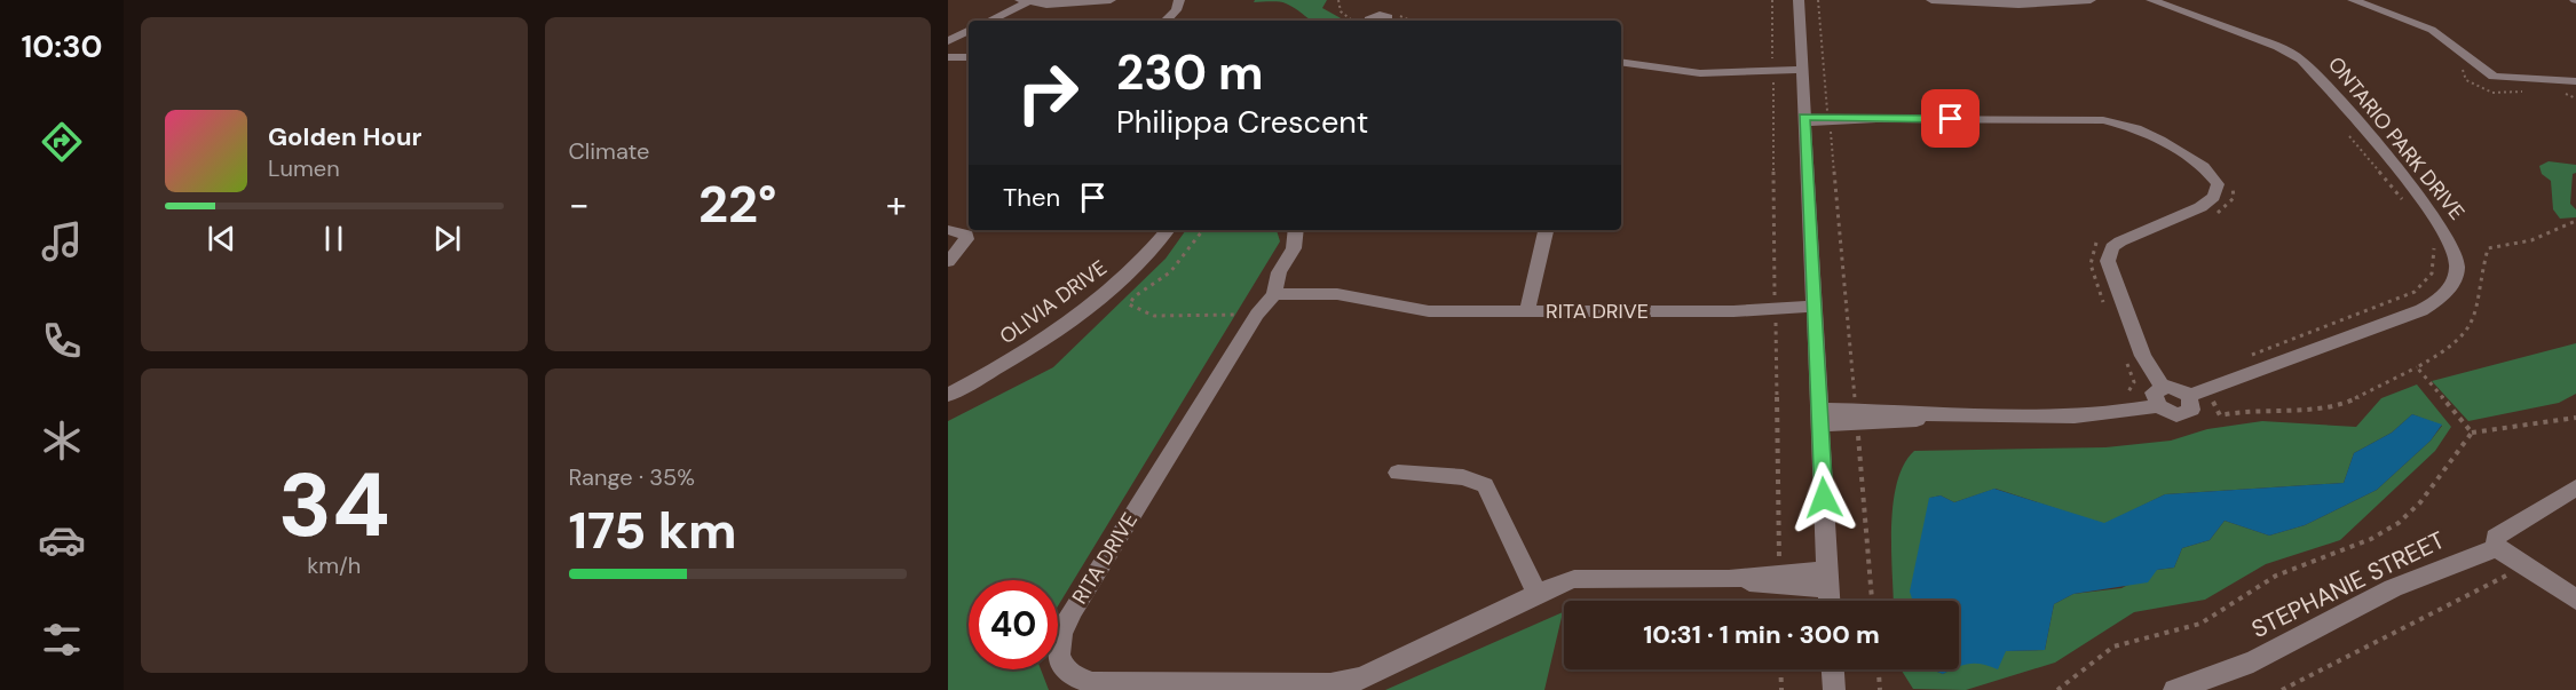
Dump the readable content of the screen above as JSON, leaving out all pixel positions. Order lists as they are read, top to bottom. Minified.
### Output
{"streets":{"street":["ONTARIO PARK DRIVE","OLIVIA DRIVE","RITA DRIVE","STEPHANIE STREET"]},"page":{"tabs":"10:30","tile":["Climate",["34","km/h"],["Range · 35%","175 km"]],"turn":["230 m","Philippa Crescent"],"song":["Golden Hour","Lumen"],"then":"Then","heat":["−","22°","+"],"limit":"40","trip":"10:31 · 1 min · 300 m"}}
